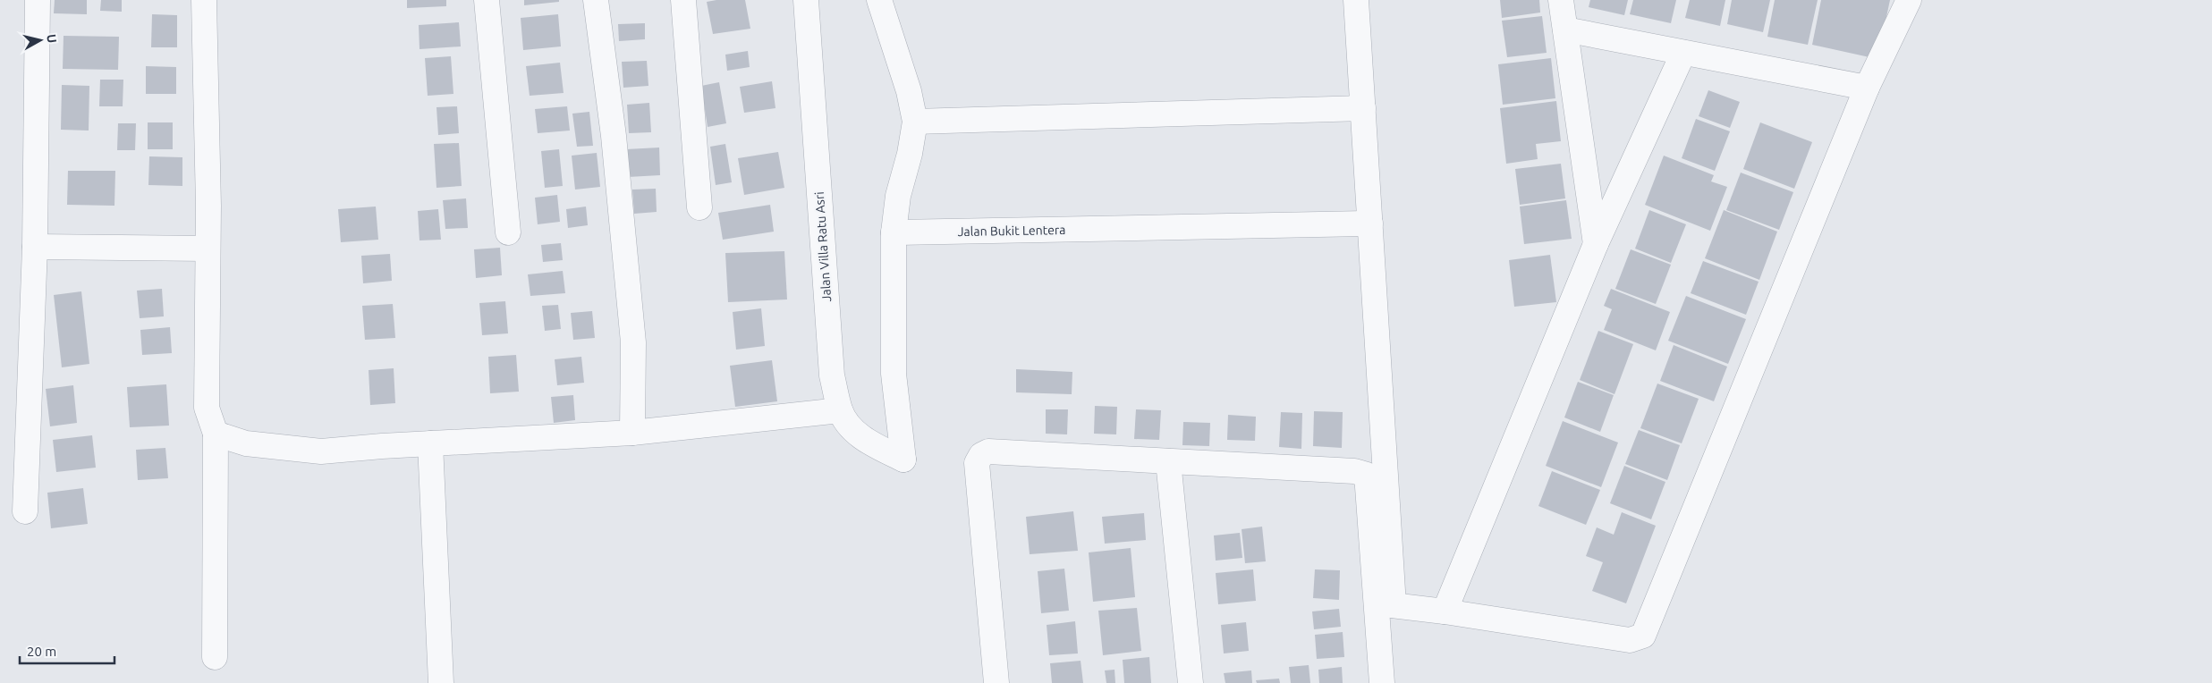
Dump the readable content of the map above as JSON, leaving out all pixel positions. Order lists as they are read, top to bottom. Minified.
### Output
{"streets":{"street":["Jalan Bukit Lentera","Jalan Villa Ratu Asri"]},"crossings":[["Jalan Bukit Lentera","Jalan Villa Ratu Asri"]],"scale_bar":"20 m","north":"right"}
